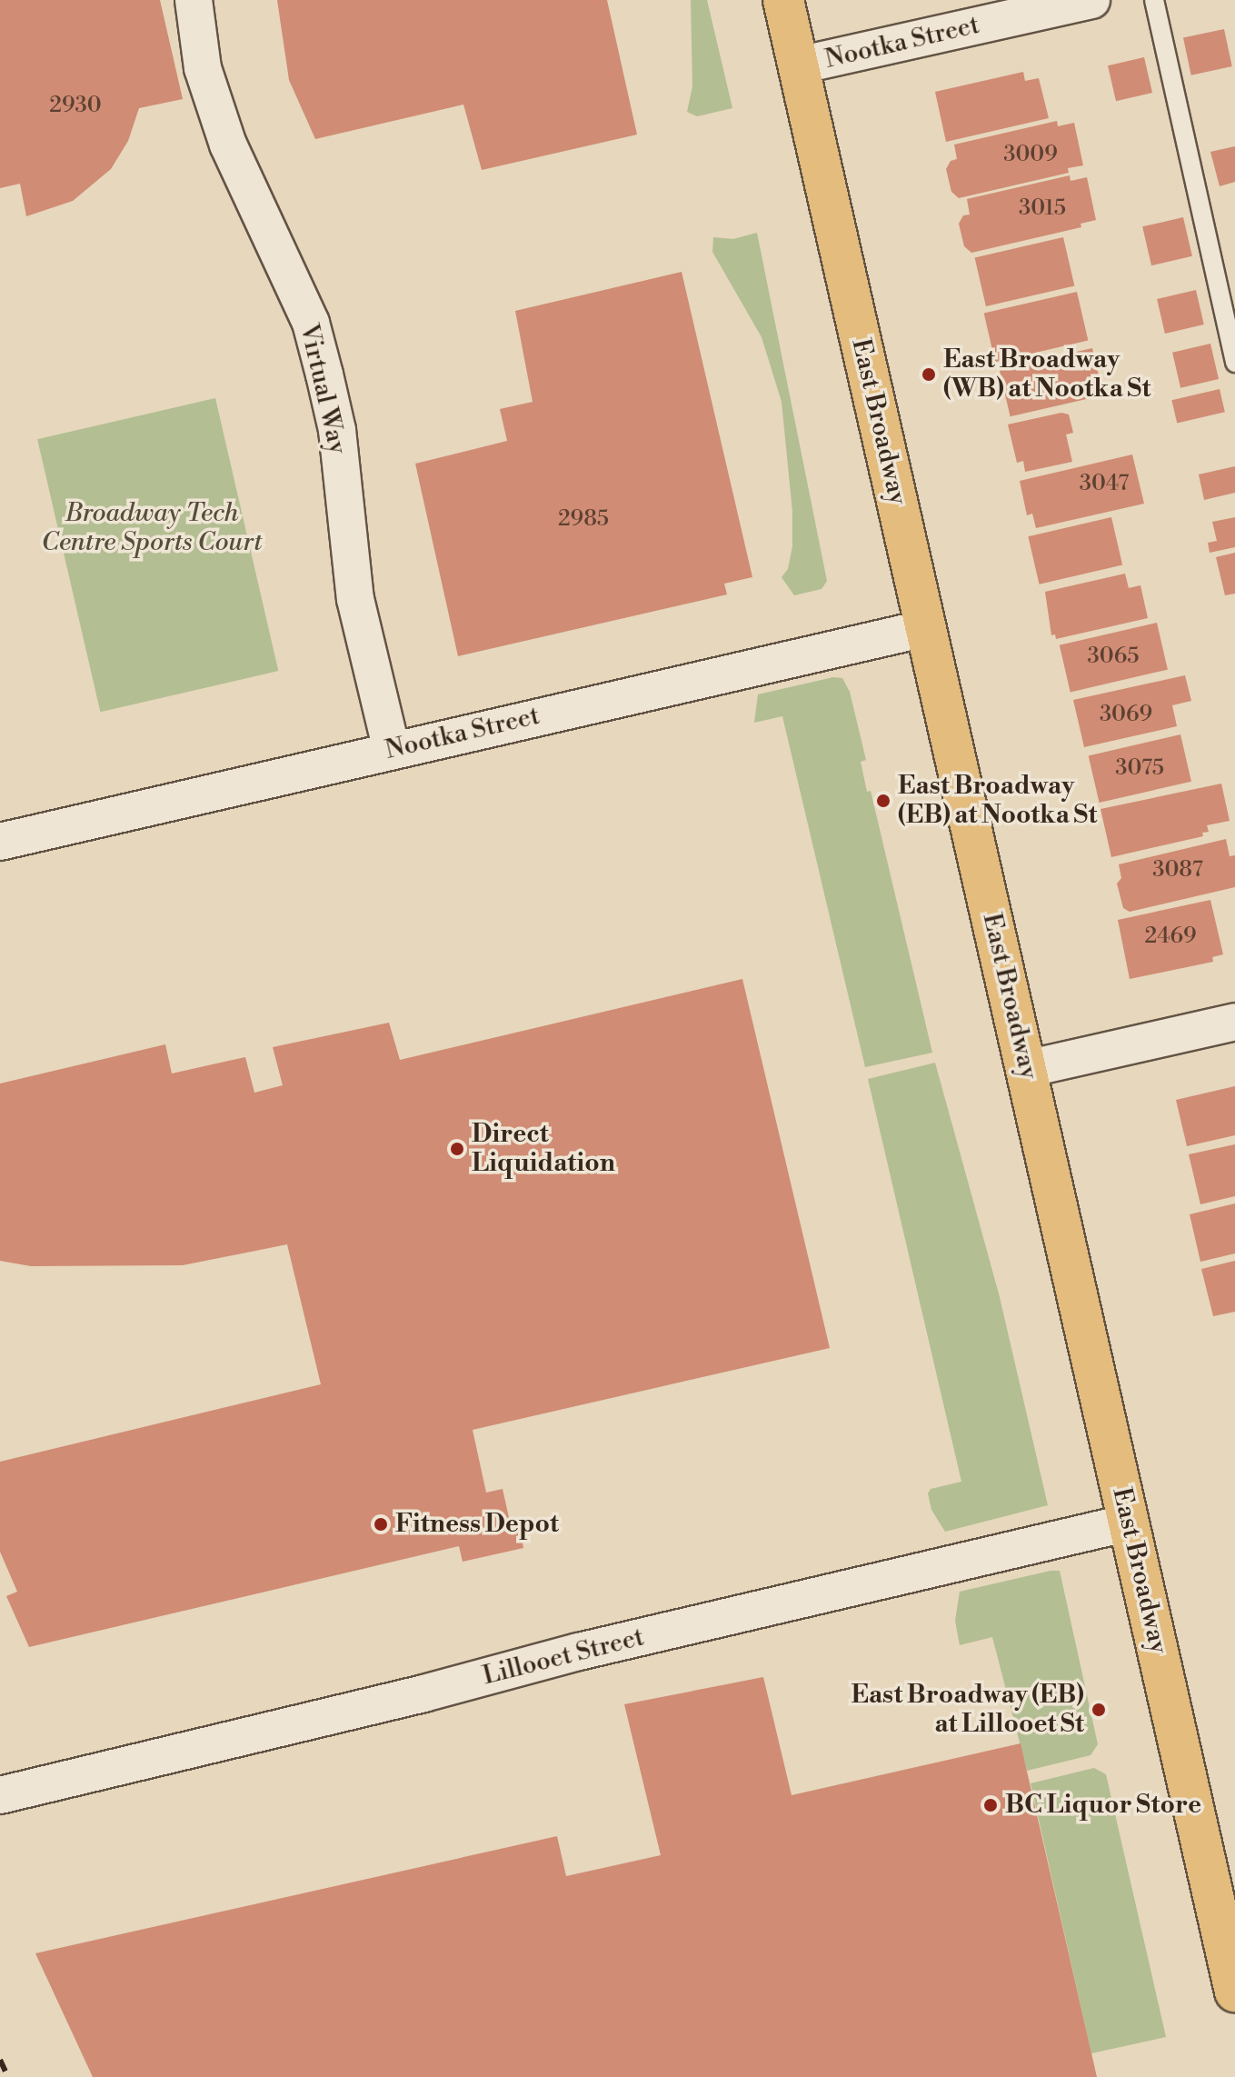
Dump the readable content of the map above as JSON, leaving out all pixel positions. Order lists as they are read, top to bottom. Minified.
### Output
{"streets":{"main road":["East Broadway"],"street":["Nootka Street","Virtual Way","Lillooet Street"]},"crossings":[["Nootka Street","Virtual Way"],["Nootka Street","East Broadway"],["East Broadway","Lillooet Street"]],"parks":["Broadway Tech Centre Sports Court"],"places":["East Broadway (WB) at Nootka St","East Broadway (EB) at Nootka St","Direct Liquidation","Fitness Depot","East Broadway (EB) at Lillooet St","BC Liquor Store"],"house_numbers":["2930","3009","3015","3047","2985","3065","3069","3075","3087","2469"]}
